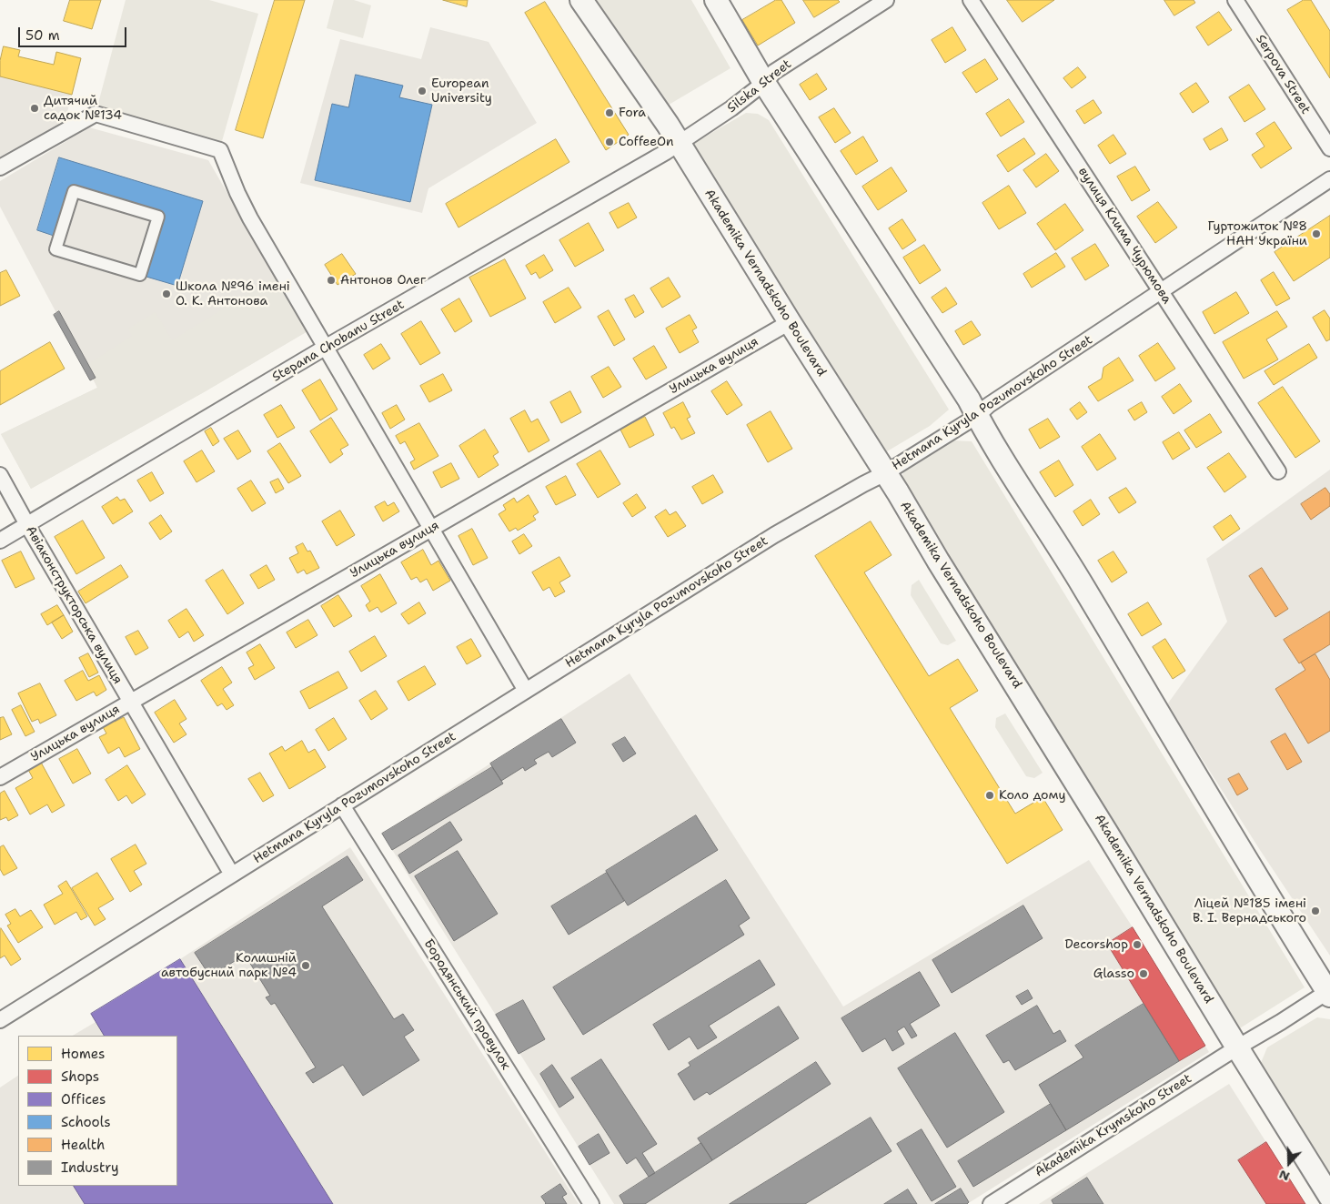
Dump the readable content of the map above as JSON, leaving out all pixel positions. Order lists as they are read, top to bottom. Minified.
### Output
{"streets":{"main road":["Akademika Vernadskoho Boulevard"],"street":["Serpova Street","Silska Street","вулиця Клима Чурюмова","Stepana Chobanu Street","Улицька вулиця","Hetmana Kyryla Pozumovskoho Street","Авіаконструкторська вулиця","Бородянський провулок","Akademika Krymskoho Street"]},"crossings":[["Silska Street","Akademika Vernadskoho Boulevard"],["Silska Street","Stepana Chobanu Street"],["вулиця Клима Чурюмова","Hetmana Kyryla Pozumovskoho Street"],["Akademika Vernadskoho Boulevard","Stepana Chobanu Street"],["Akademika Vernadskoho Boulevard","Улицька вулиця"],["Akademika Vernadskoho Boulevard","Hetmana Kyryla Pozumovskoho Street"],["Akademika Vernadskoho Boulevard","Akademika Krymskoho Street"],["Stepana Chobanu Street","Авіаконструкторська вулиця"],["Улицька вулиця","Авіаконструкторська вулиця"],["Hetmana Kyryla Pozumovskoho Street","Авіаконструкторська вулиця"],["Hetmana Kyryla Pozumovskoho Street","Бородянський провулок"]],"places":["European University","Дитячий садок №134","Fora","CoffeeOn","Гуртожиток №8 НАН України","Антонов Олег","Школа №96 імені О. К. Антонова","Коло дому","Ліцей №185 імені В. І. Вернадського","Decorshop","Колишній автобусний парк №4","Glasso"],"legend":["Homes","Shops","Offices","Schools","Health","Industry"],"scale_bar":"50 m","north":"bottom"}
